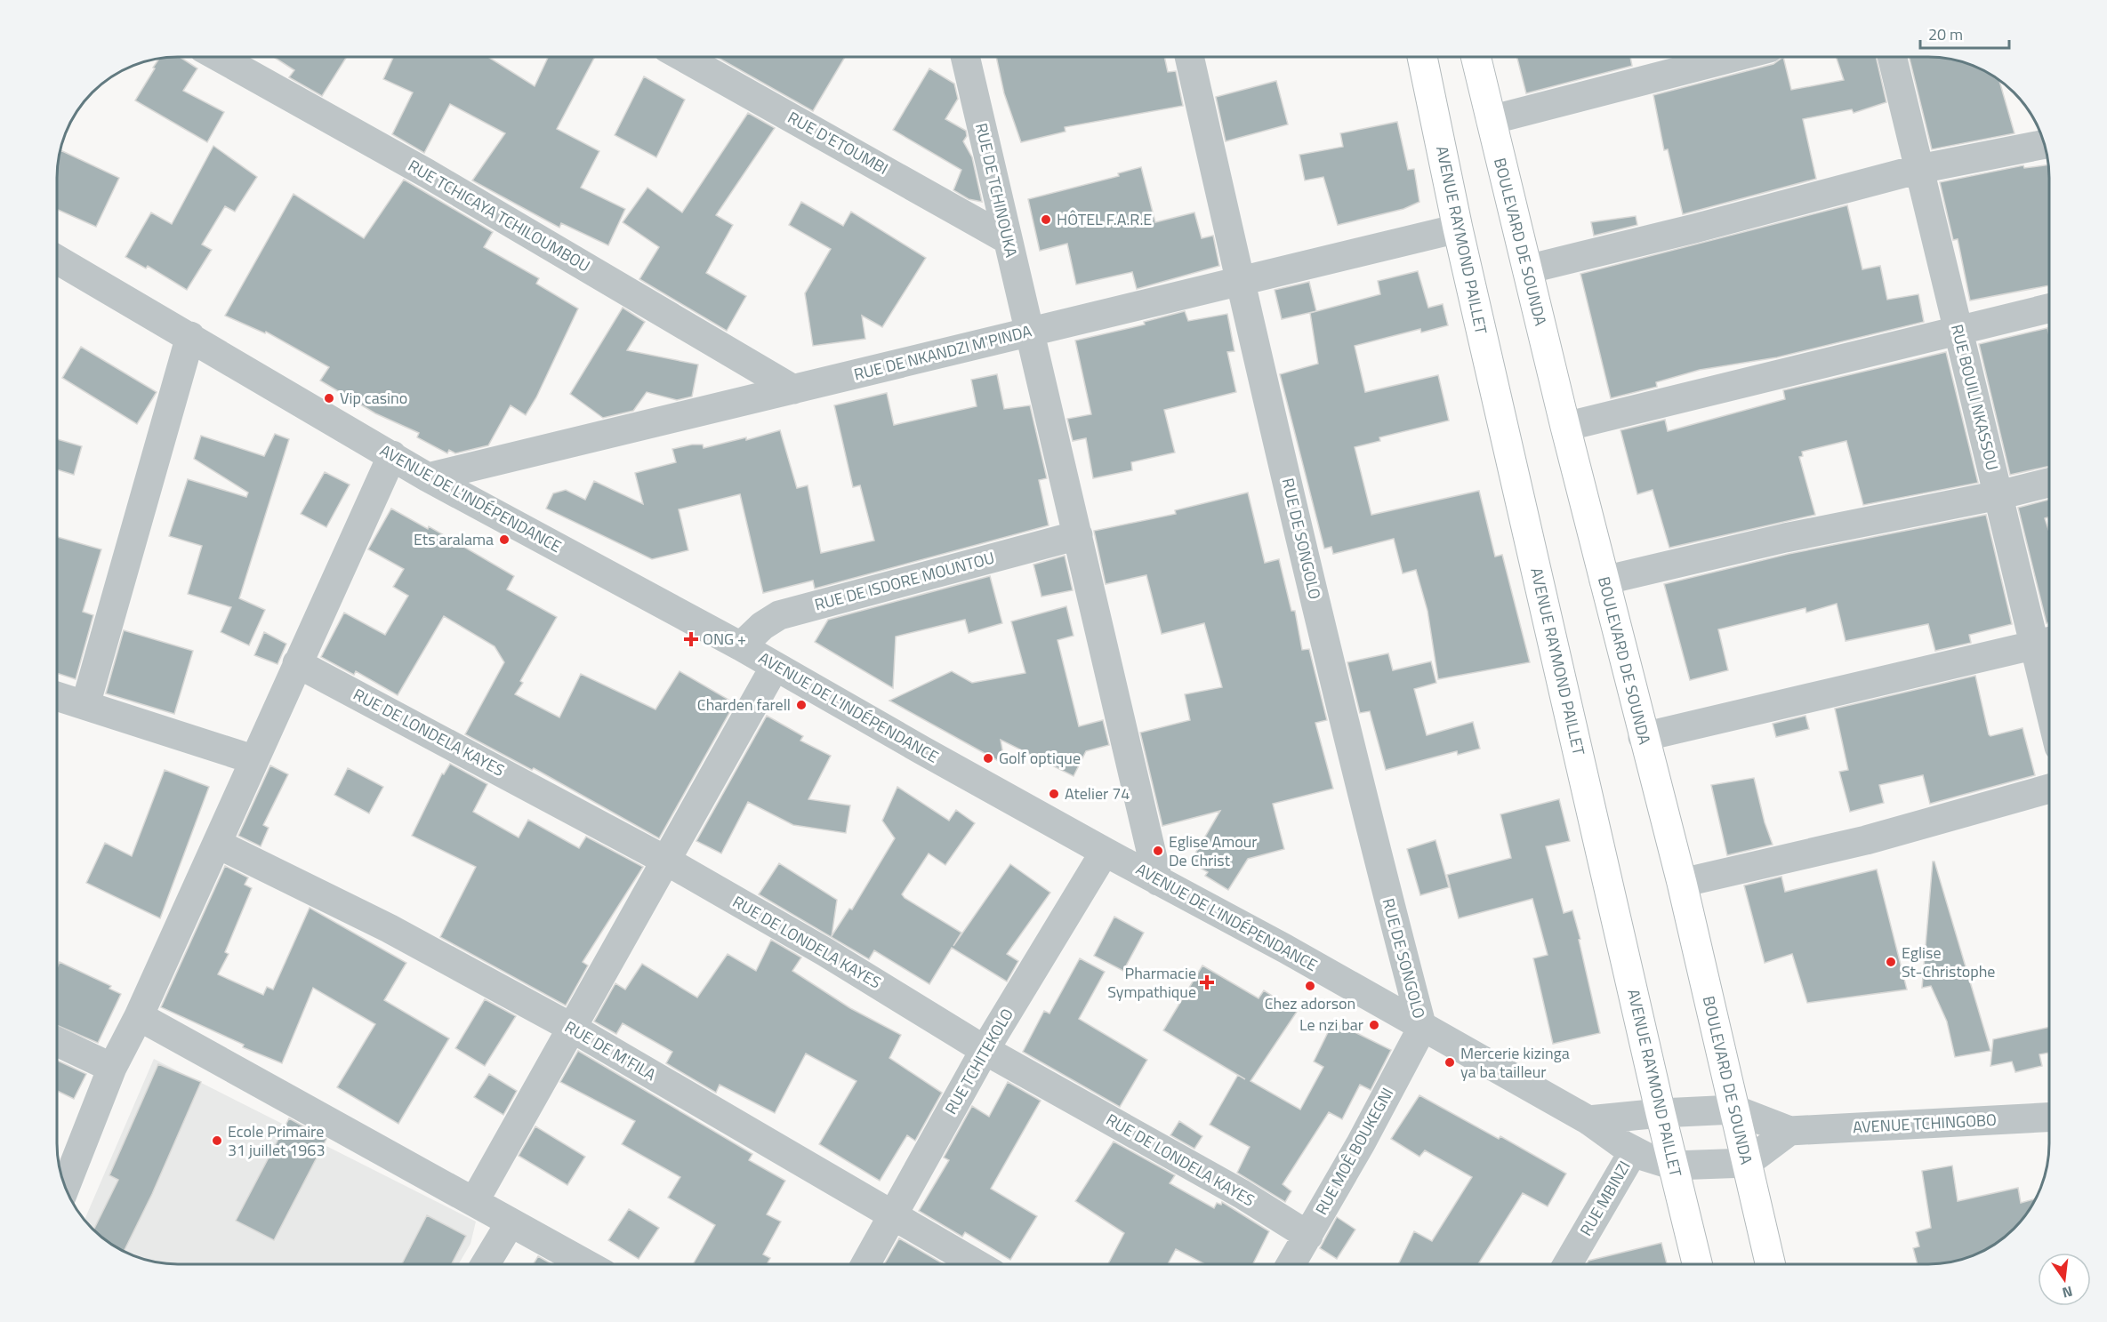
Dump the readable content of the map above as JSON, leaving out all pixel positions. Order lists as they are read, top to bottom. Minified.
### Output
{"streets":{"main road":["AVENUE RAYMOND PAILLET","BOULEVARD DE SOUNDA"],"street":["RUE D'ETOUMBI","RUE DE TCHINOUKA","RUE TCHICAYA TCHILOUMBOU","RUE DE NKANDZI M'PINDA","RUE BOUILI NKASSOU","AVENUE DE L'INDÉPENDANCE","RUE DE SONGOLO","RUE DE ISDORE MOUNTOU","RUE DE LONDELA KAYES","RUE DE M'FILA","RUE TCHITEKOLO","AVENUE TCHINGOBO","RUE MOÊ BOUKEGNI","RUE MBINZI"]},"crossings":[["RUE D'ETOUMBI","RUE DE TCHINOUKA"],["RUE DE TCHINOUKA","RUE DE NKANDZI M'PINDA"],["RUE DE TCHINOUKA","AVENUE DE L'INDÉPENDANCE"],["RUE DE TCHINOUKA","RUE DE ISDORE MOUNTOU"],["RUE TCHICAYA TCHILOUMBOU","RUE DE NKANDZI M'PINDA"],["AVENUE RAYMOND PAILLET","RUE DE NKANDZI M'PINDA"],["BOULEVARD DE SOUNDA","AVENUE TCHINGOBO"],["RUE DE NKANDZI M'PINDA","AVENUE DE L'INDÉPENDANCE"],["RUE DE NKANDZI M'PINDA","RUE DE SONGOLO"],["AVENUE DE L'INDÉPENDANCE","RUE DE SONGOLO"],["AVENUE DE L'INDÉPENDANCE","RUE DE ISDORE MOUNTOU"],["AVENUE DE L'INDÉPENDANCE","RUE TCHITEKOLO"],["AVENUE DE L'INDÉPENDANCE","RUE MOÊ BOUKEGNI"],["RUE DE SONGOLO","RUE MOÊ BOUKEGNI"],["RUE DE LONDELA KAYES","RUE TCHITEKOLO"],["RUE DE LONDELA KAYES","RUE MOÊ BOUKEGNI"],["RUE DE M'FILA","RUE TCHITEKOLO"]],"places":{"other":["HÔTEL F.A.R.E","Vip casino","Ets aralama","Charden farell","Golf optique","Atelier 74","Eglise Amour De Christ","Eglise St-Christophe","Chez adorson","Le nzi bar","Mercerie kizinga ya ba tailleur","Ecole Primaire 31 juillet 1963"],"health":["ONG +","Pharmacie Sympathique"]},"scale_bar":"20 m","north":"bottom"}
